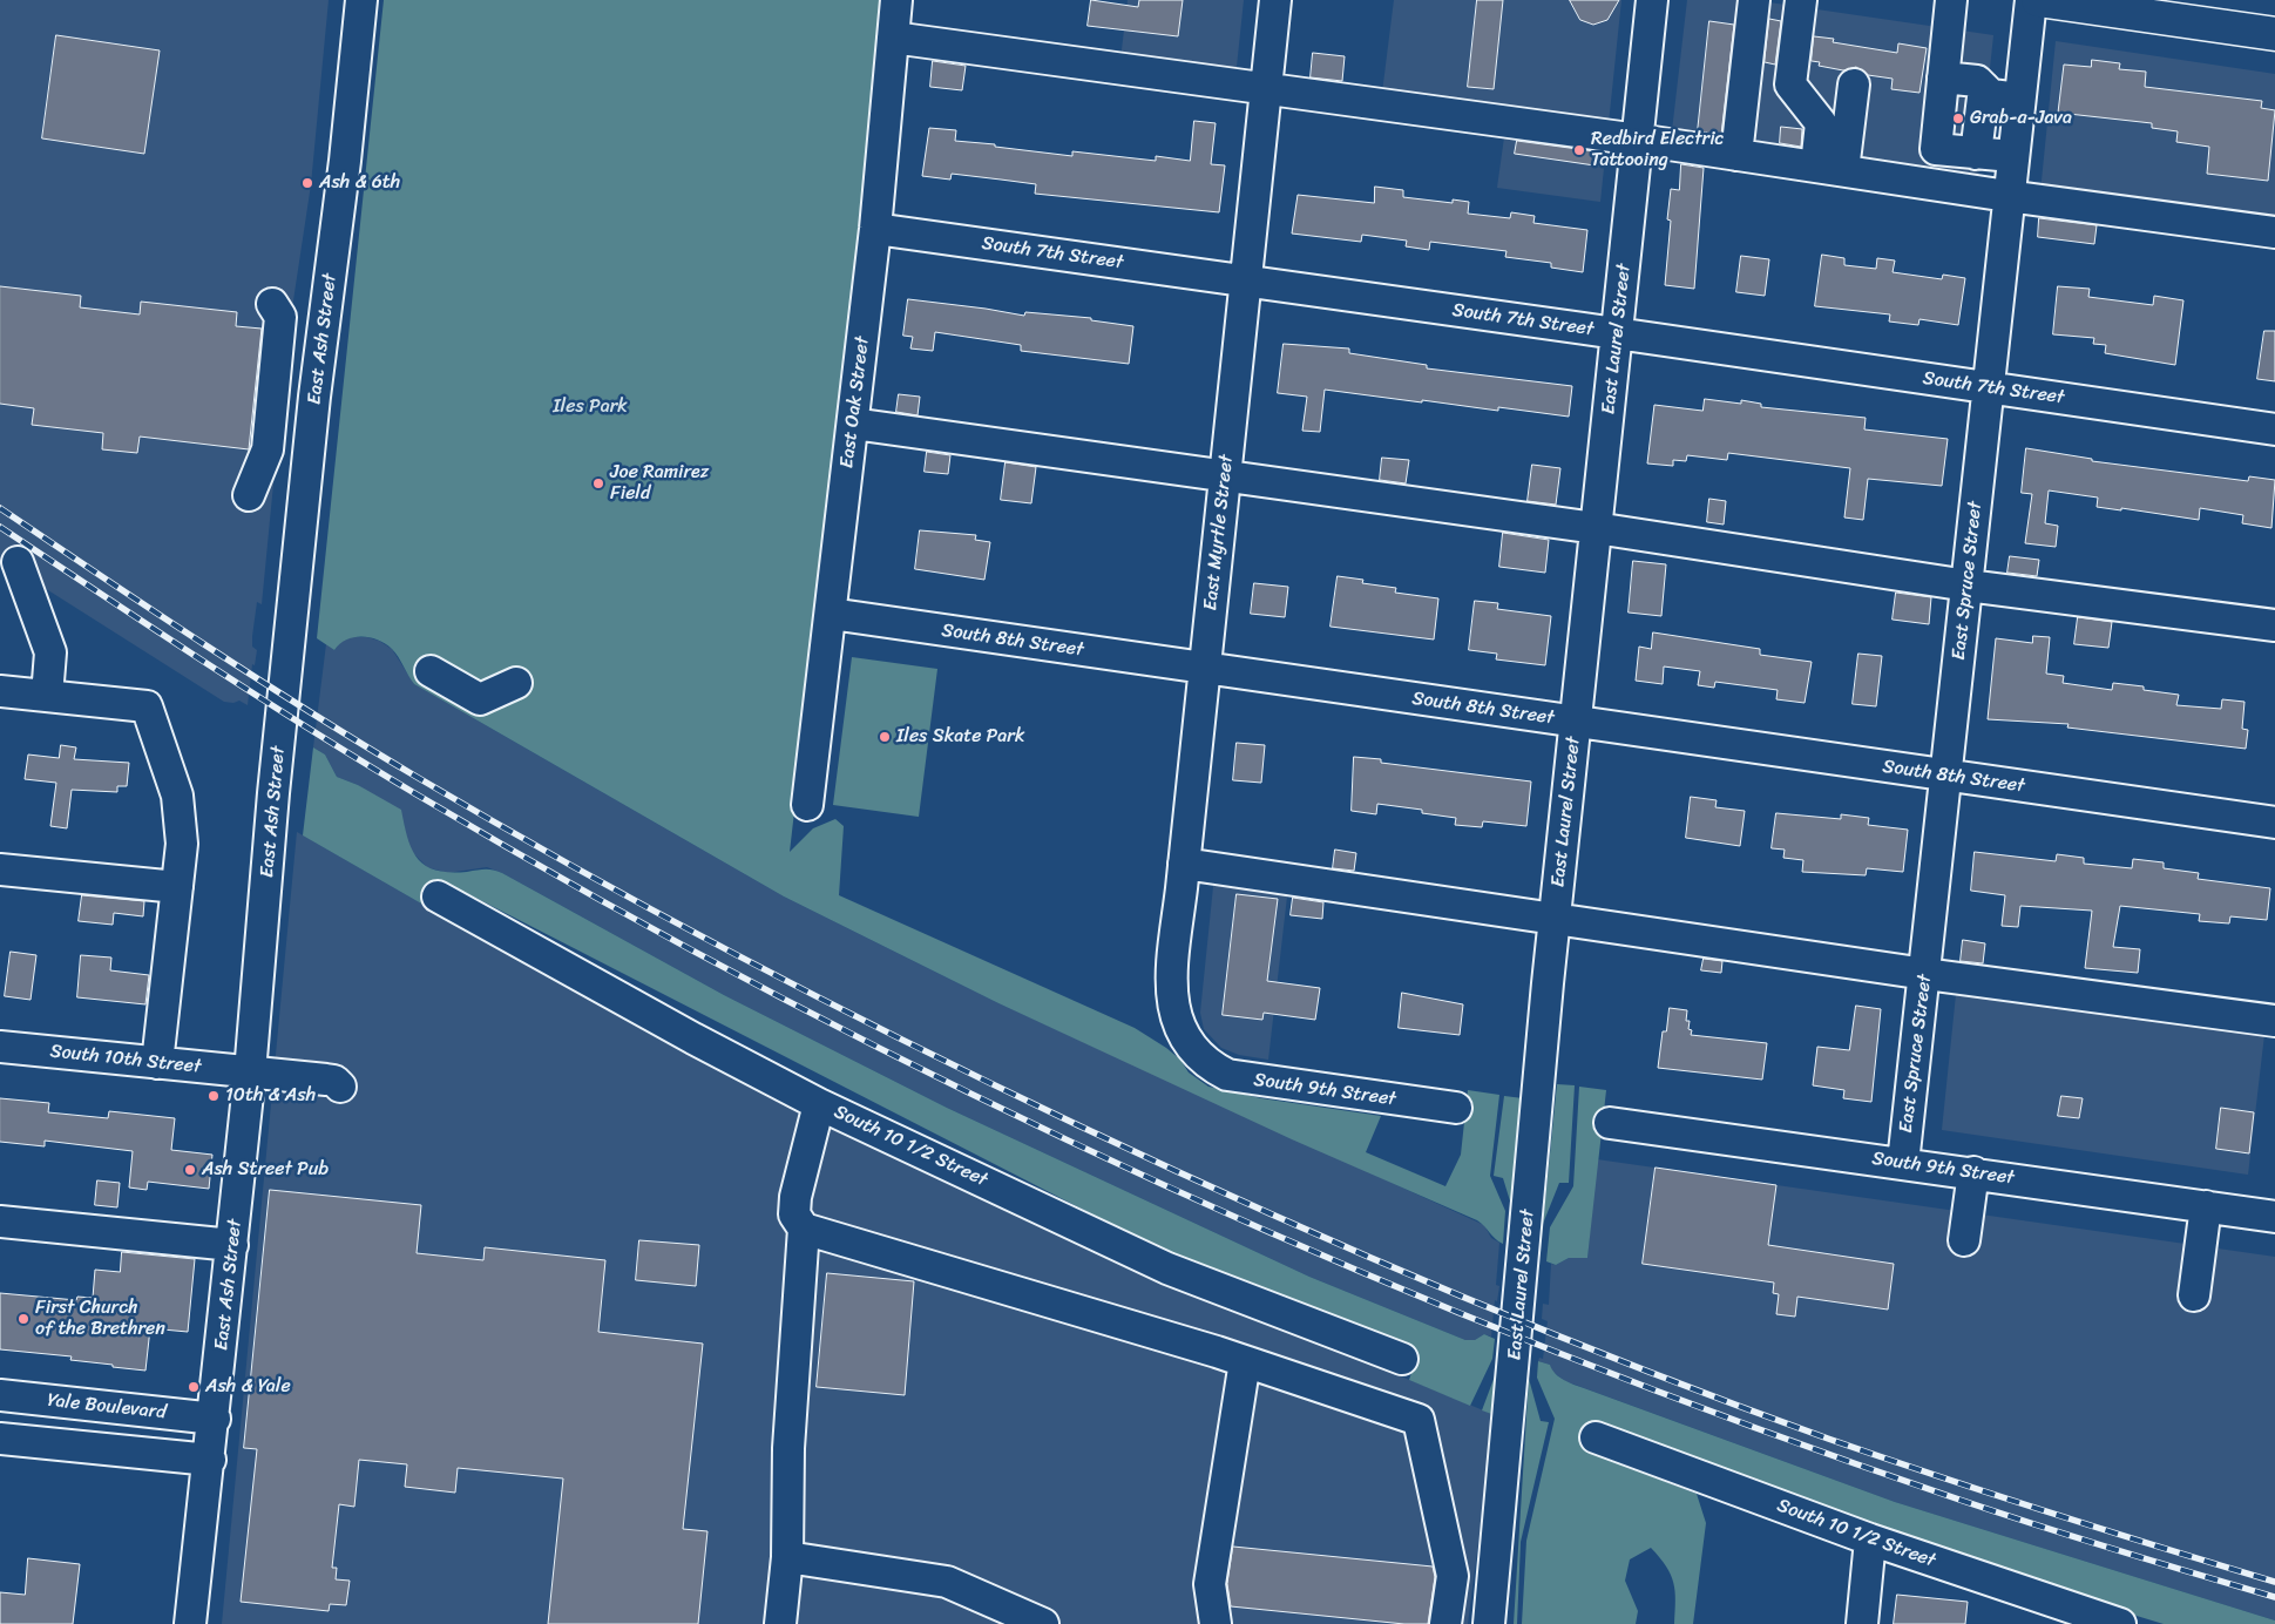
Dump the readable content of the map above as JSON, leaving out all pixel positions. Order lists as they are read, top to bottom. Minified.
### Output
{"streets":{"street":["South 7th Street","East Ash Street","East Laurel Street","East Oak Street","East Myrtle Street","East Spruce Street","South 8th Street","South 10th Street","South 9th Street","South 10 1/2 Street","Yale Boulevard"]},"crossings":[["South 7th Street","East Laurel Street"],["South 7th Street","East Oak Street"],["South 7th Street","East Myrtle Street"],["South 7th Street","East Spruce Street"],["East Ash Street","South 10th Street"],["East Ash Street","Yale Boulevard"],["East Laurel Street","South 8th Street"],["East Oak Street","South 8th Street"],["East Myrtle Street","South 8th Street"],["East Myrtle Street","South 9th Street"],["East Spruce Street","South 8th Street"],["East Spruce Street","South 9th Street"]],"parks":["Iles Park"],"places":["Grab-a-Java","Redbird Electric Tattooing","Ash & 6th","Joe Ramirez Field","Iles Skate Park","10th & Ash","Ash Street Pub","First Church of the Brethren","Ash & Yale"]}
